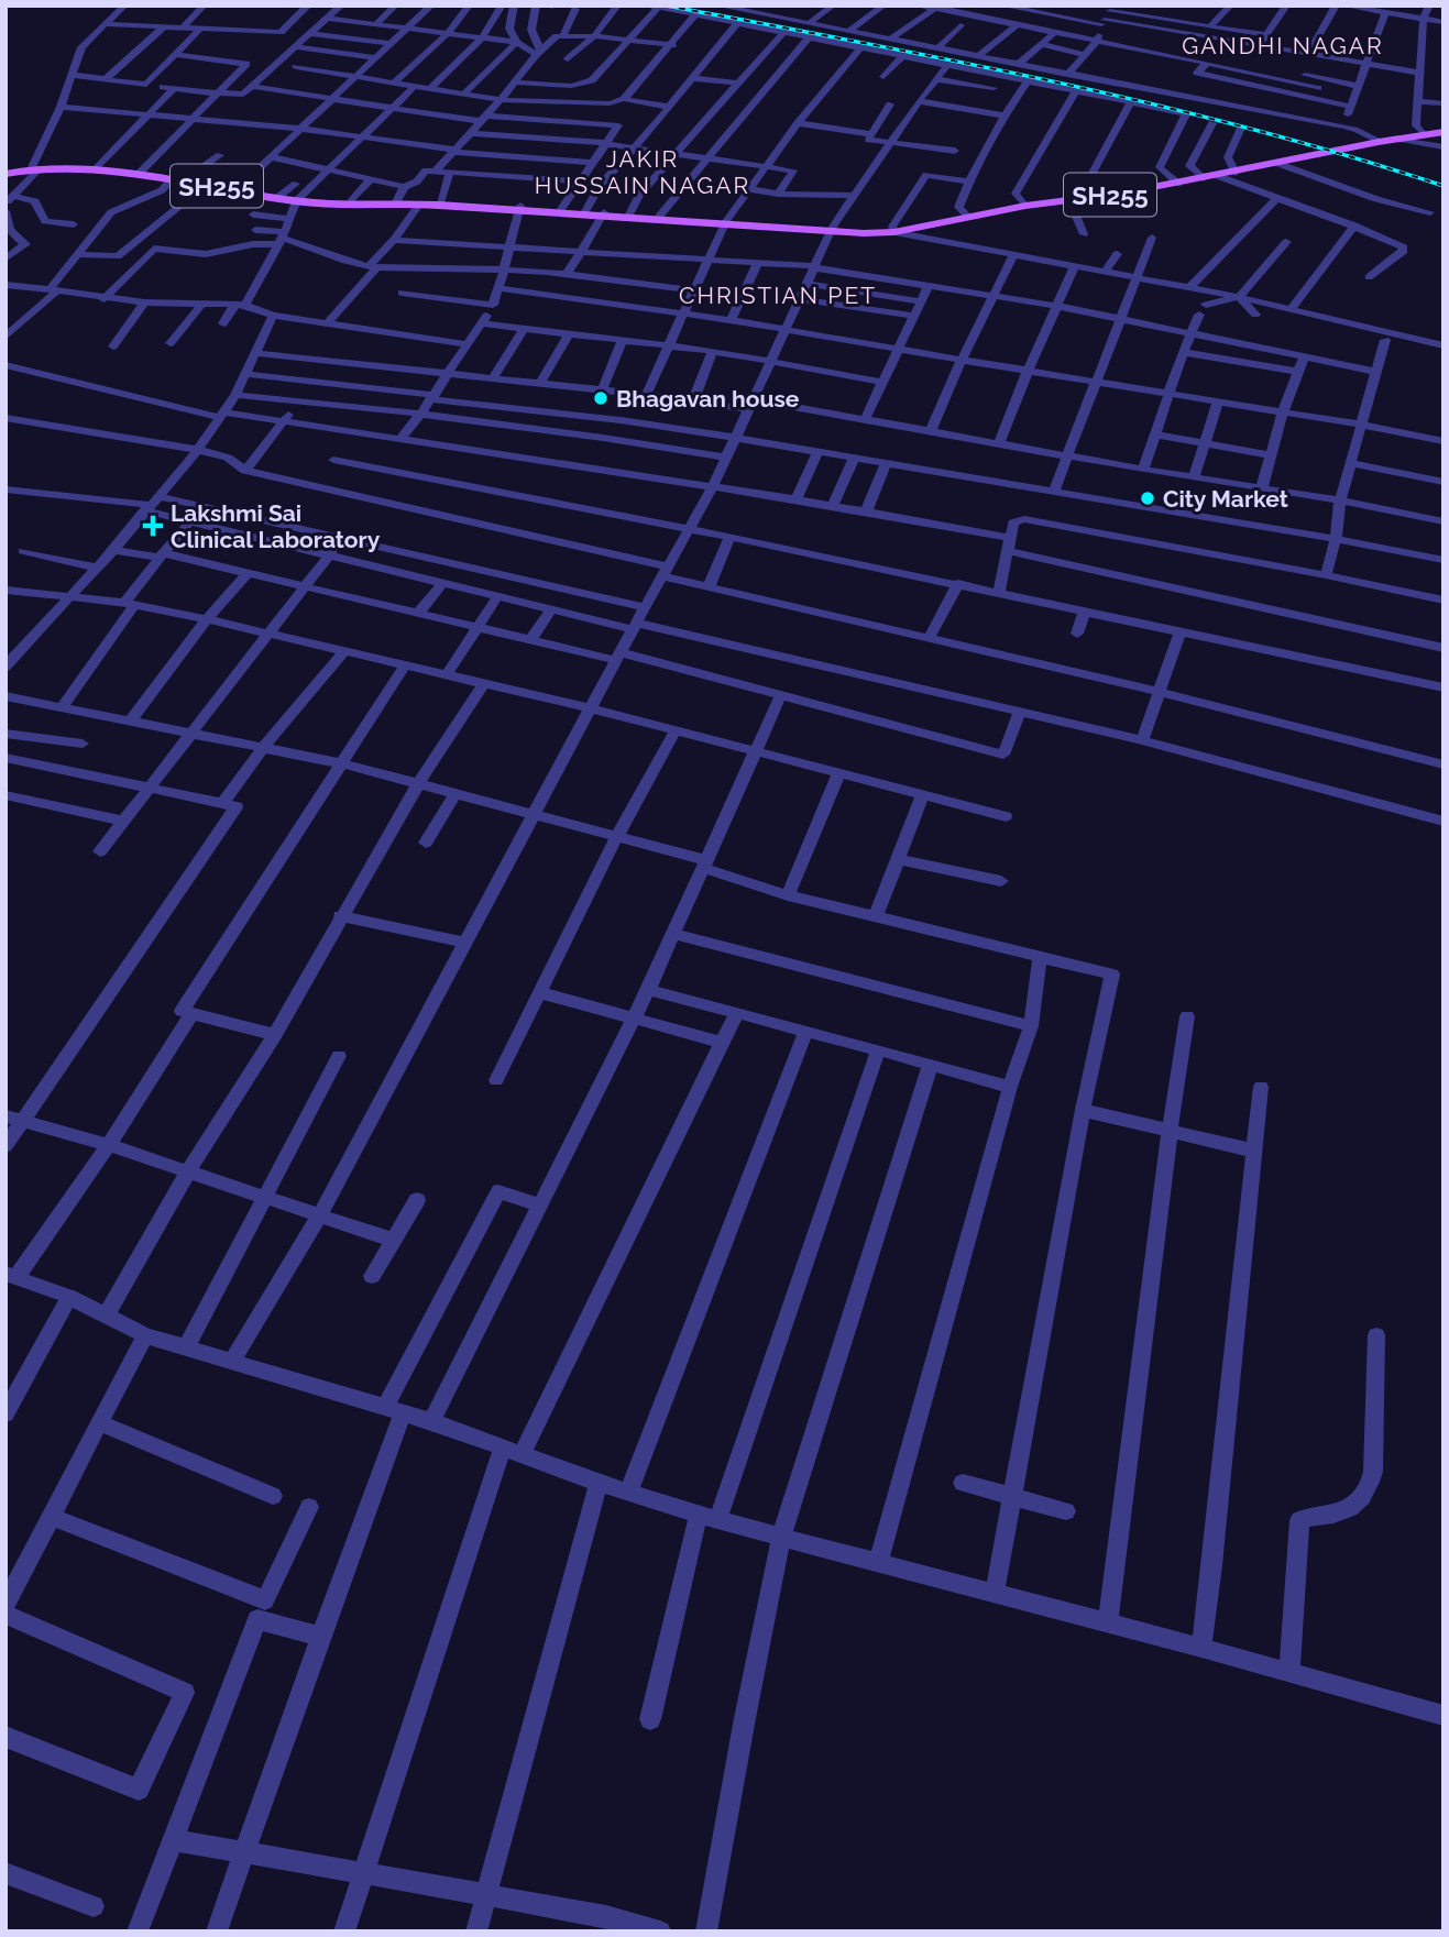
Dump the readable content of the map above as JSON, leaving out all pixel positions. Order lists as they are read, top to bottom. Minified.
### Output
{"streets":{"main road":["SH255"]},"districts":["GANDHI NAGAR","JAKIR HUSSAIN NAGAR","CHRISTIAN PET"],"places":{"other":["Bhagavan house","City Market"],"health":["Lakshmi Sai Clinical Laboratory"]}}
